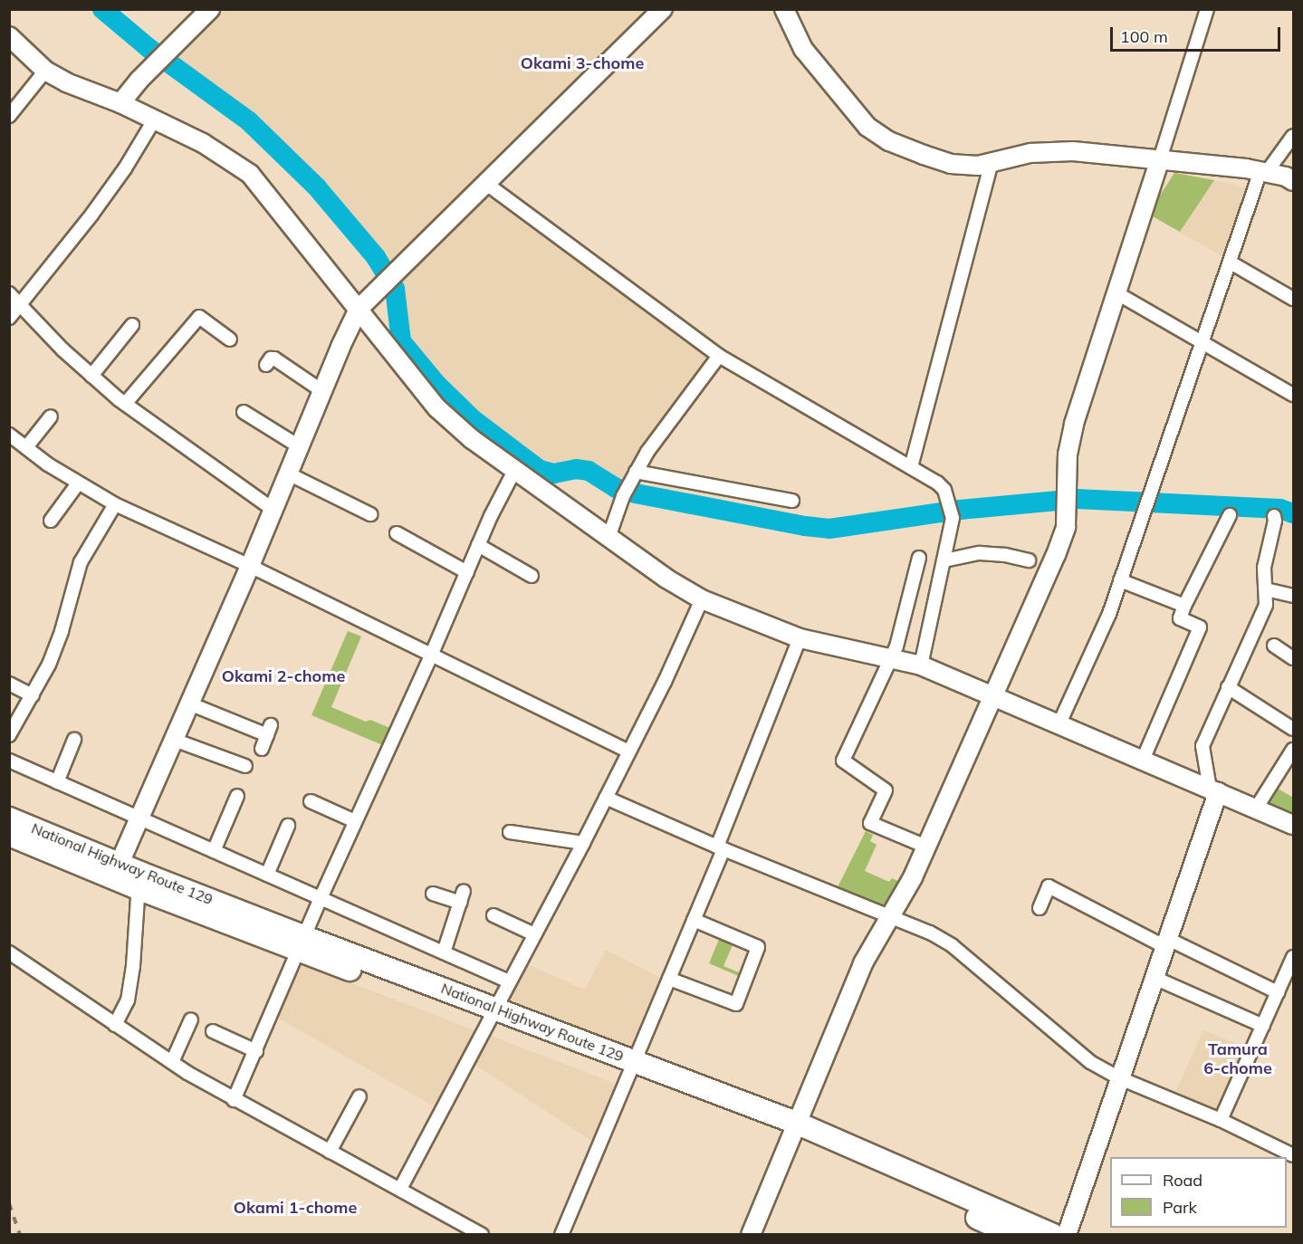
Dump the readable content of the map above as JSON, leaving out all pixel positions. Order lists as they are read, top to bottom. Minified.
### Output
{"streets":{"highway":["National Highway Route 129"]},"districts":["Okami 3-chome","Okami 2-chome","Tamura 6-chome","Okami 1-chome"],"legend":["Road","Park"],"scale_bar":"100 m"}
